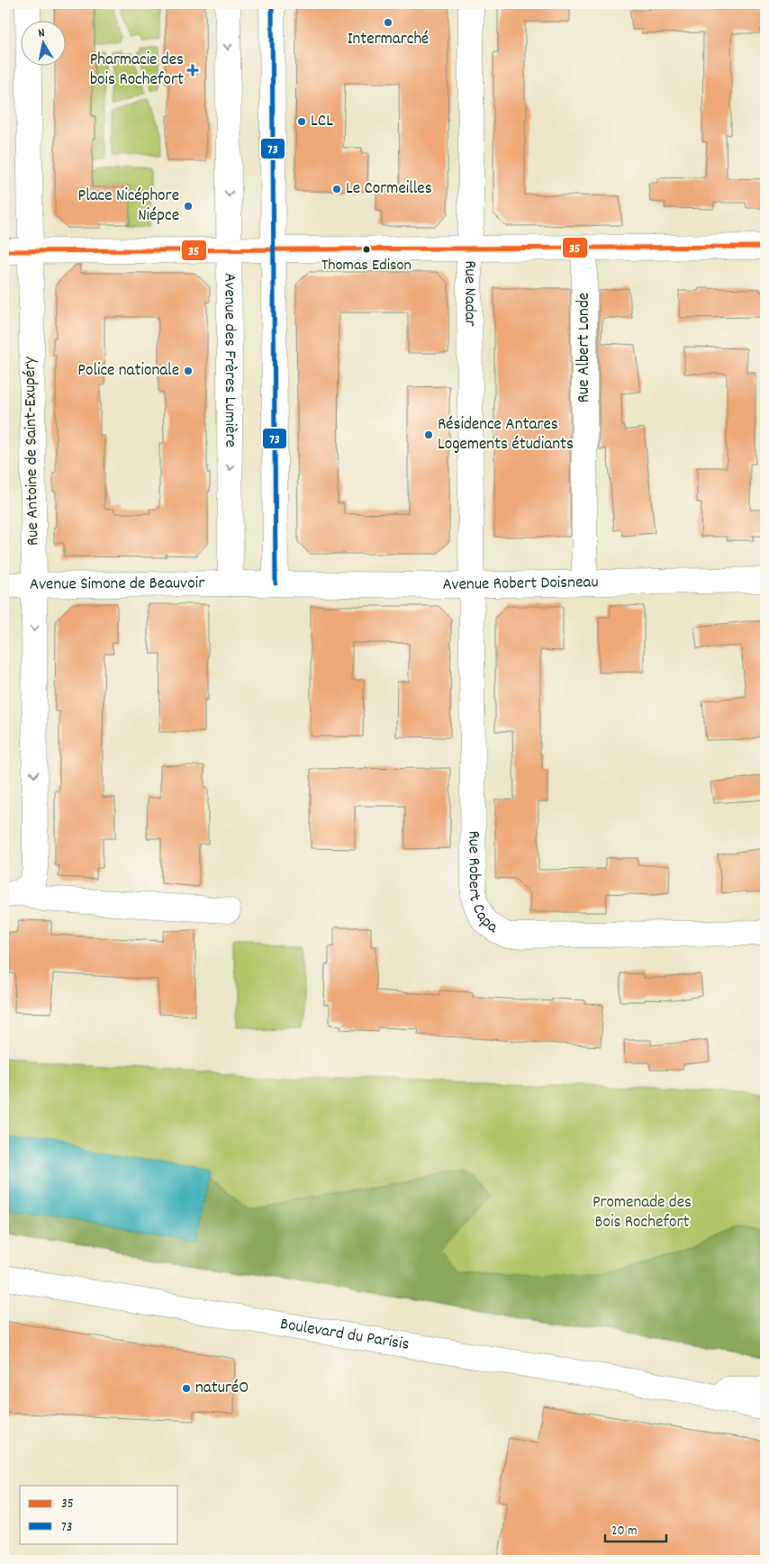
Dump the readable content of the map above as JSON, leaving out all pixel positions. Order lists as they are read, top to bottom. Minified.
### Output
{"streets":{"street":["Rue Nadar","Rue Albert Londe","Avenue des Frères Lumière","Rue Antoine de Saint-Exupéry","Avenue Simone de Beauvoir","Avenue Robert Doisneau","Rue Robert Capa","Boulevard du Parisis"]},"crossings":[["Rue Nadar","Avenue Robert Doisneau"],["Rue Nadar","Rue Robert Capa"],["Rue Albert Londe","Avenue Robert Doisneau"],["Avenue des Frères Lumière","Avenue Simone de Beauvoir"],["Rue Antoine de Saint-Exupéry","Avenue Simone de Beauvoir"],["Avenue Simone de Beauvoir","Avenue Robert Doisneau"],["Avenue Robert Doisneau","Rue Robert Capa"]],"parks":["Promenade des Bois Rochefort"],"places":{"other":["Intermarché","LCL","Le Cormeilles","Place Nicéphore Niépce","Thomas Edison","Police nationale","Résidence Antares Logements étudiants","naturéO"],"health":["Pharmacie des bois Rochefort"]},"lines":["transit line 73","transit line 35"],"legend":["35","73"],"scale_bar":"20 m","north":"top"}
